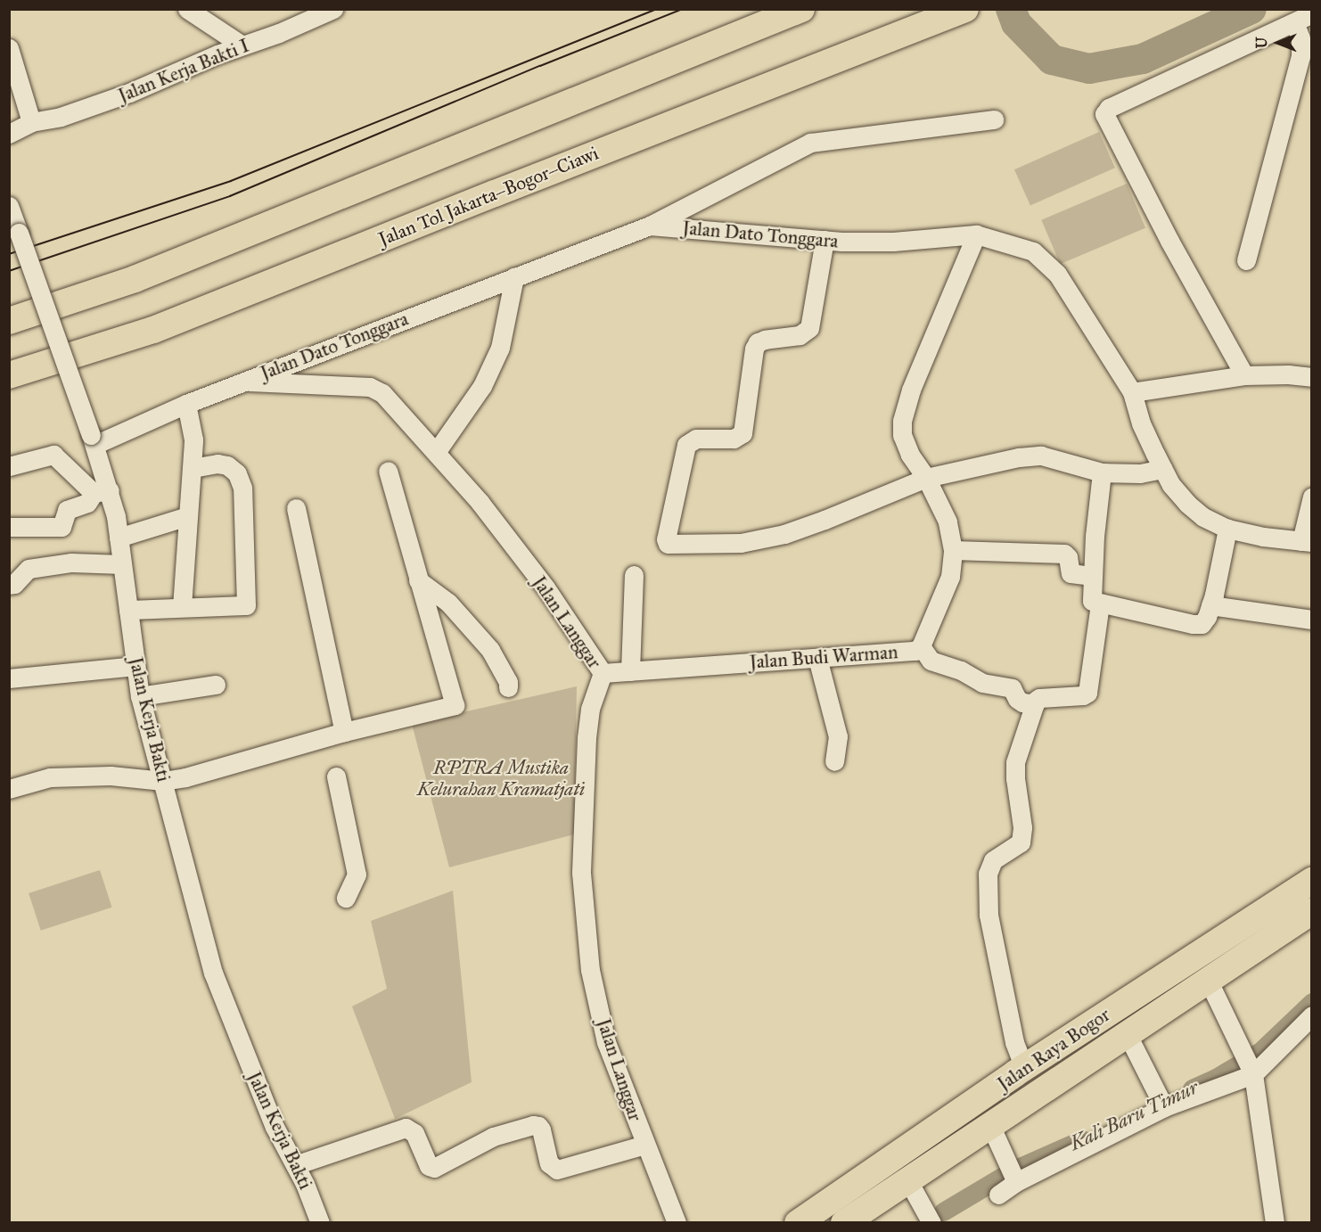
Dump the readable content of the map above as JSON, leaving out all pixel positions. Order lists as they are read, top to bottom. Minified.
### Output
{"streets":{"highway":["Jalan Tol Jakarta–Bogor–Ciawi","Jalan Raya Bogor"],"street":["Jalan Kerja Bakti I","Jalan Dato Tonggara","Jalan Langgar","Jalan Budi Warman","Jalan Kerja Bakti"]},"crossings":[["Jalan Dato Tonggara","Jalan Langgar"],["Jalan Dato Tonggara","Jalan Budi Warman"],["Jalan Dato Tonggara","Jalan Kerja Bakti"],["Jalan Langgar","Jalan Budi Warman"]],"water":["Kali Baru Timur"],"parks":["RPTRA Mustika Kelurahan Kramatjati"],"north":"left"}
